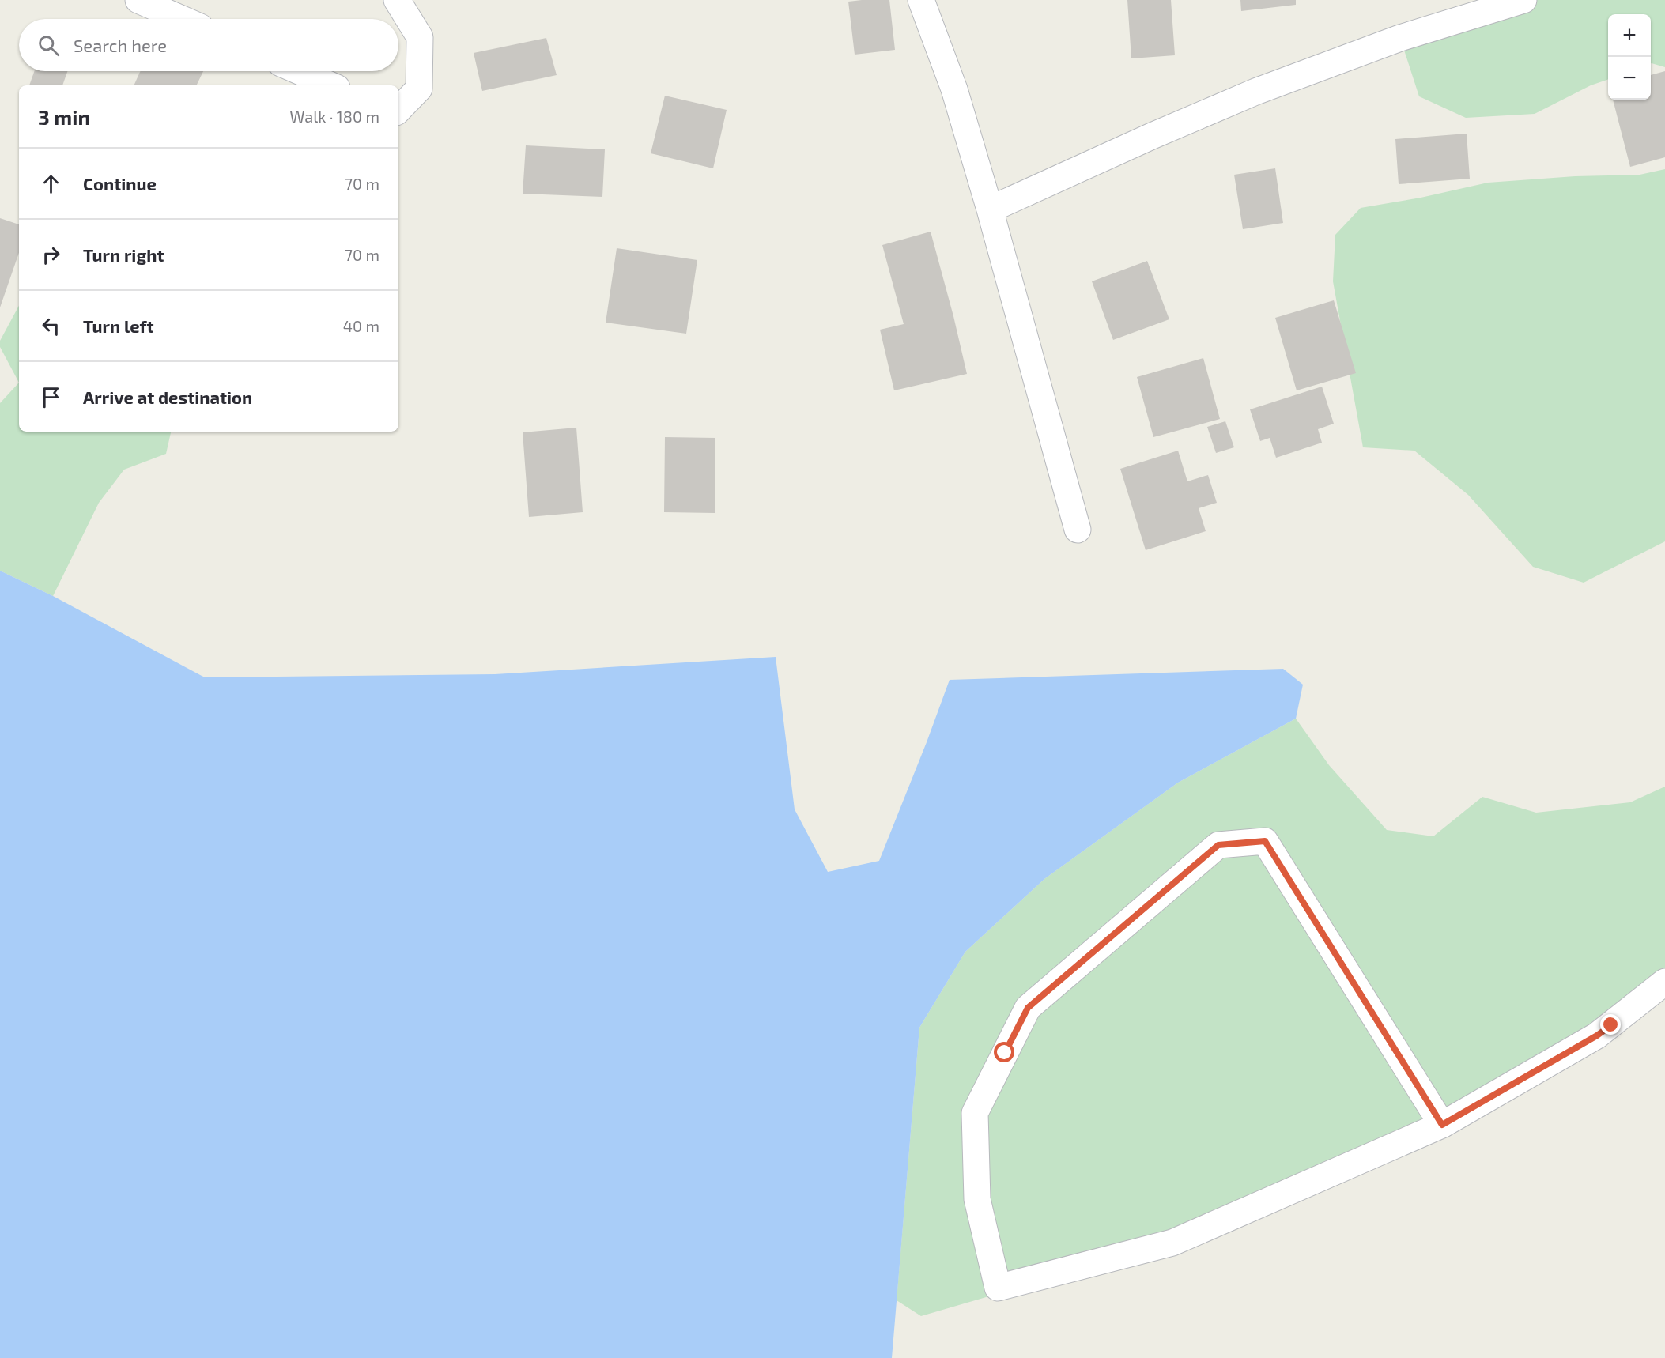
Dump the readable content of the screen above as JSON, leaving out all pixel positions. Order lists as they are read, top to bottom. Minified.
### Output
{"page":{"map_buttons":["+","−"],"search":"Search here","heading":["3 min","Walk · 180 m"],"list":[["Continue","70 m"],["Turn right","70 m"],["Turn left","40 m"],"Arrive at destination"]}}
